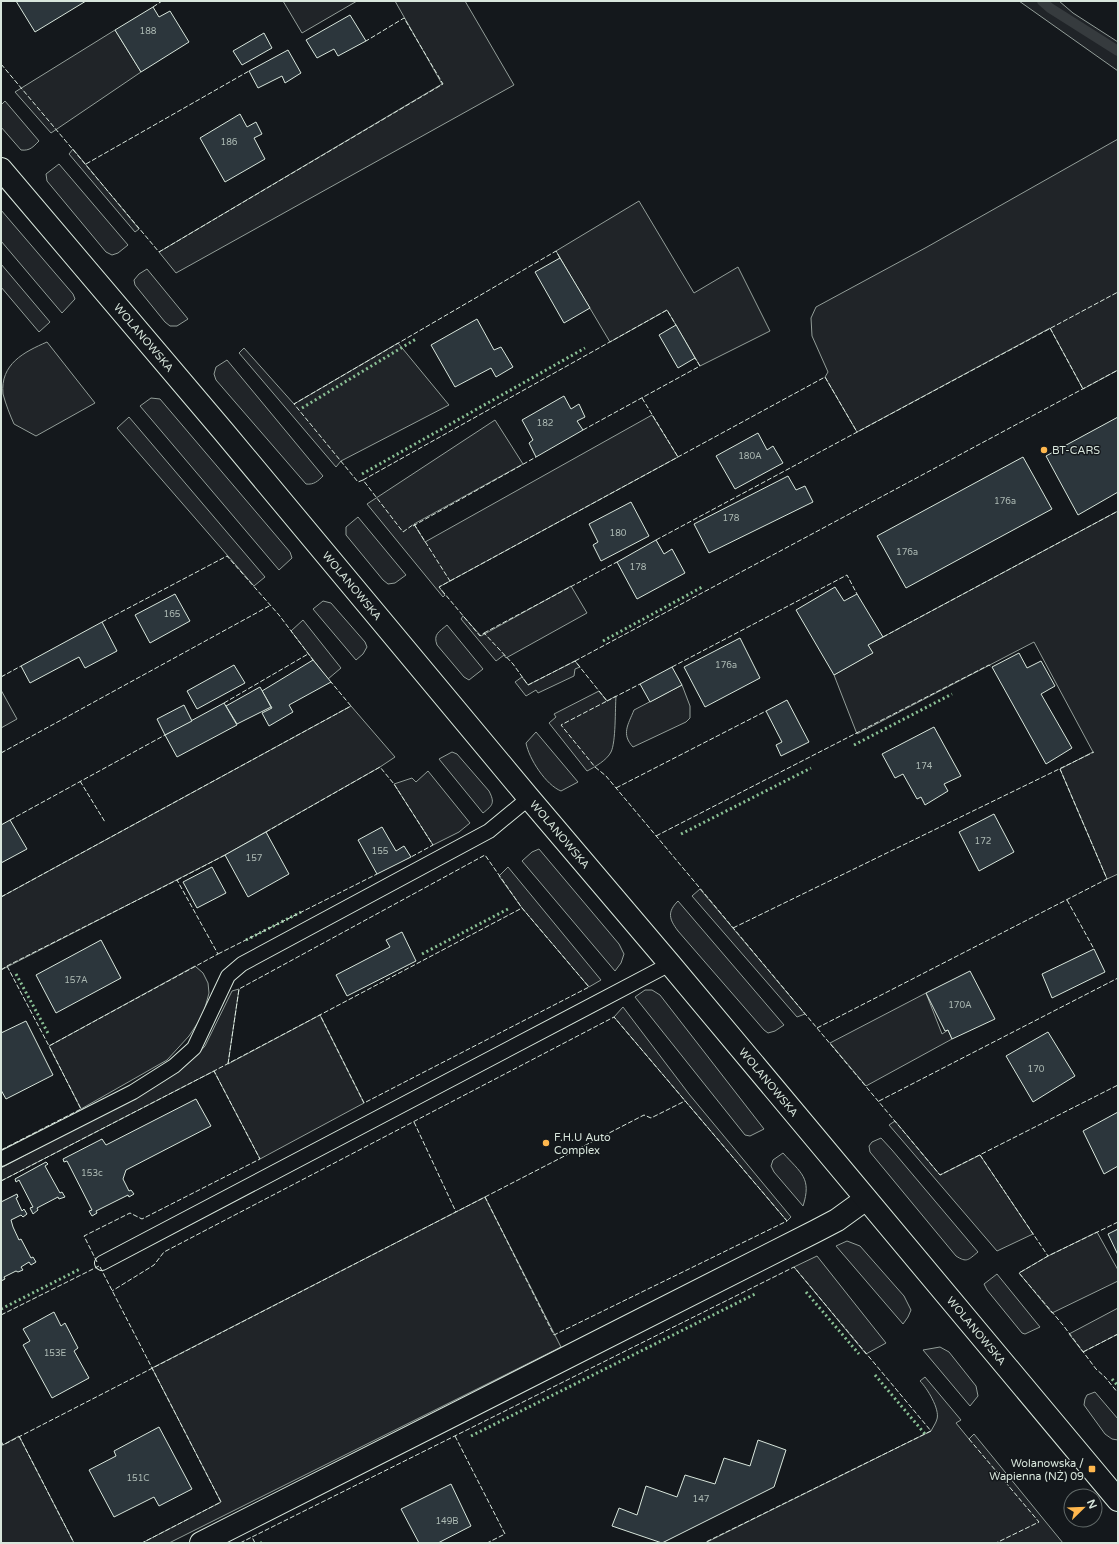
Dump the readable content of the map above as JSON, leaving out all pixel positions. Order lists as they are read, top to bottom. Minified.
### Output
{"streets":{"main road":["WOLANOWSKA"]},"places":{"other":["BT-CARS","F.H.U Auto Complex"],"transit":["Wolanowska / Wapienna (NŻ) 09"]},"house_numbers":["188","186","182","180A","176a","178","180","176a","178","165","176a","174","172","155","157","157A","170A","170","153c","153E","151C","147","149B"],"north":"top right"}
